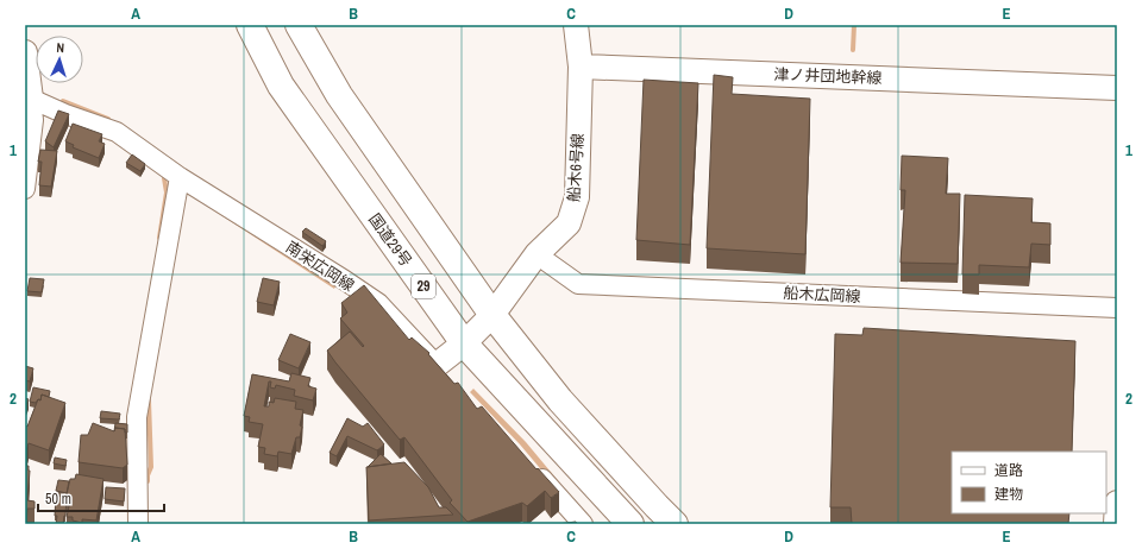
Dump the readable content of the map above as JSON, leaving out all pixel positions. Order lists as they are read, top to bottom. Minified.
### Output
{"streets":{"highway":["国道29号","29"],"street":["津ノ井団地幹線","船木6号線","南栄広岡線","船木広岡線"]},"crossings":[["津ノ井団地幹線","船木6号線"],["船木6号線","国道29号"],["船木6号線","南栄広岡線"],["船木6号線","船木広岡線"]],"legend":["道路","建物"],"scale_bar":"50 m","north":"top","grid":{"columns":["A","B","C","D","E"],"rows":["1","2"]}}
